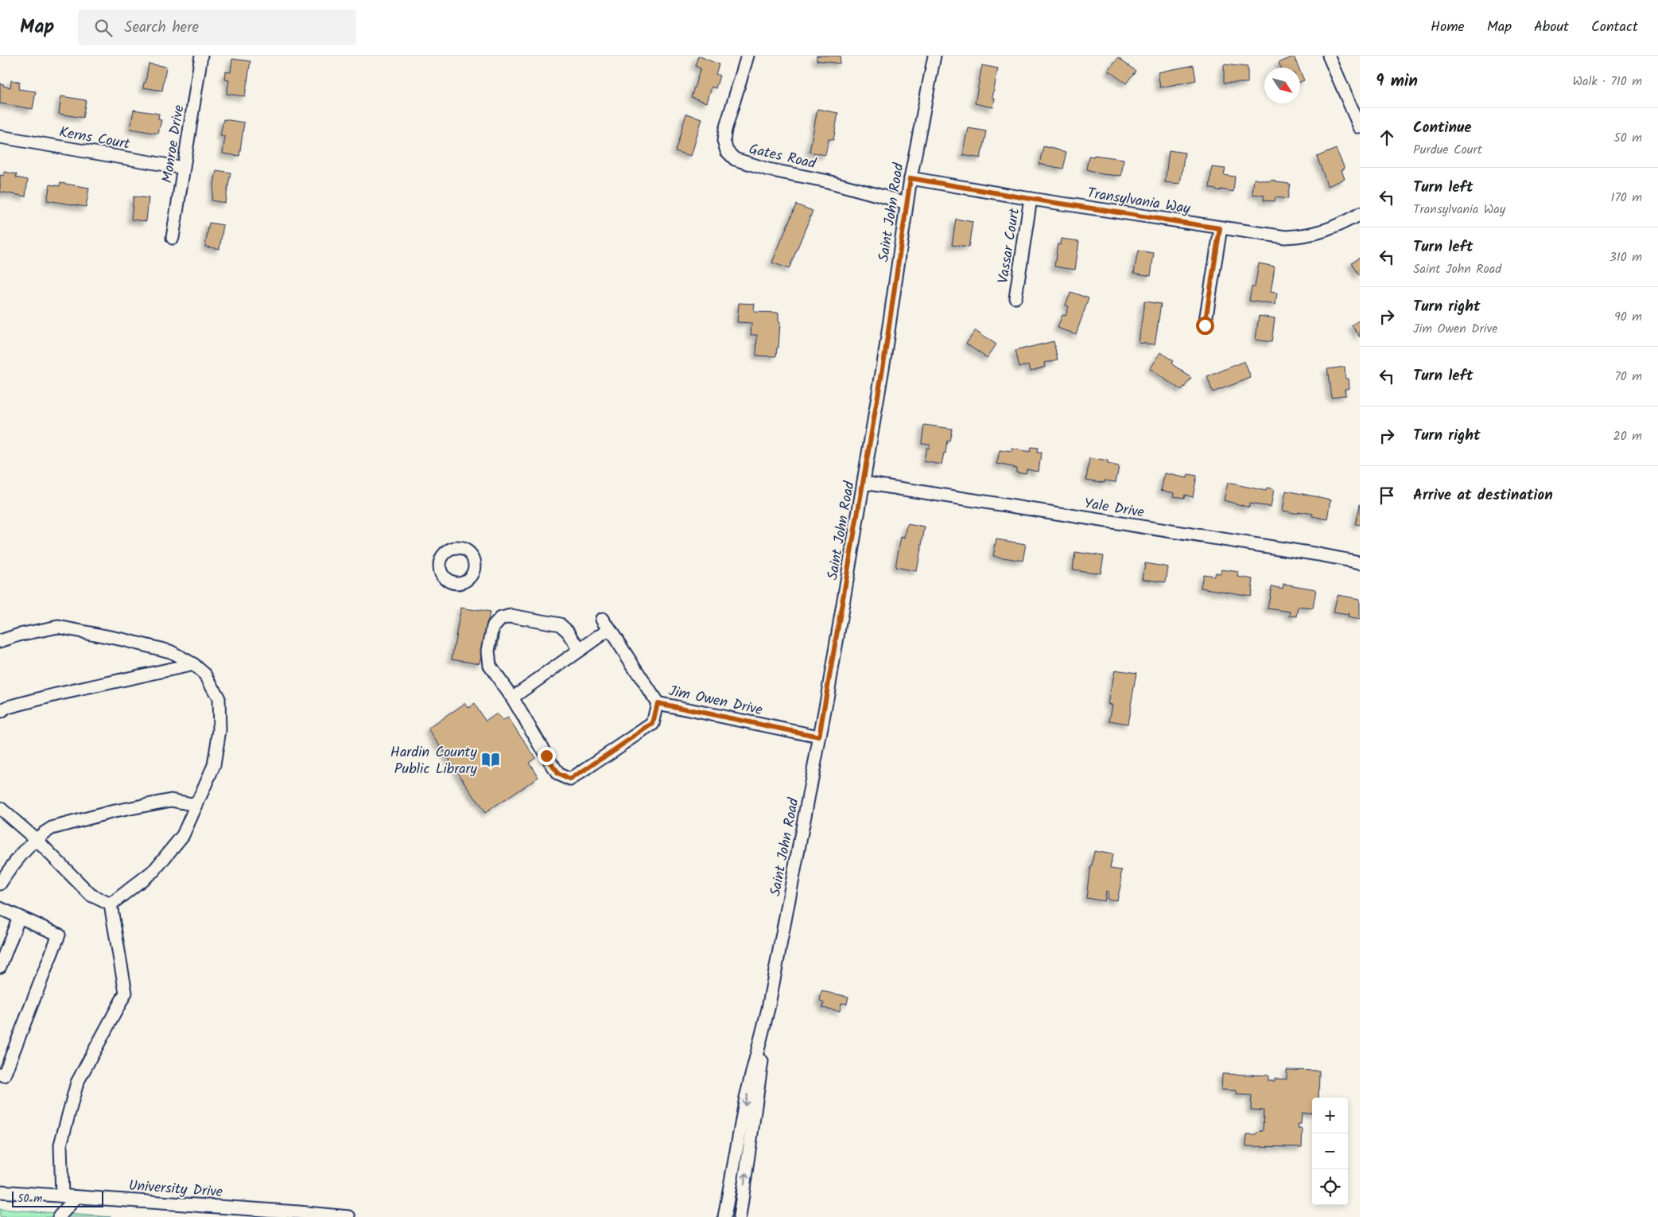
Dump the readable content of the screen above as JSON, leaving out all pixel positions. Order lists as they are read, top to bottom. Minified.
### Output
{"streets":{"street":["Kerns Court","Monroe Drive","Gates Road","Transylvania Way","Saint John Road","Vassar Court","Yale Drive","Jim Owen Drive","University Drive"]},"crossings":[["Kerns Court","Monroe Drive"],["Gates Road","Saint John Road"],["Transylvania Way","Saint John Road"],["Transylvania Way","Vassar Court"],["Saint John Road","Yale Drive"],["Saint John Road","Jim Owen Drive"]],"places":{"library":["Hardin County Public Library"]},"scale_bar":"50 m","north":"bottom right","page":{"header":"Map","search":"Search here","nav":["Home","Map","About","Contact"],"heading":["9 min","Walk · 710 m"],"list":[["Continue","Purdue Court","50 m"],["Turn left","Transylvania Way","170 m"],["Turn left","Saint John Road","310 m"],["Turn right","Jim Owen Drive","90 m"],["Turn left","70 m"],["Turn right","20 m"],"Arrive at destination"],"map_buttons":["+","−"],"scale":"50 m"}}
